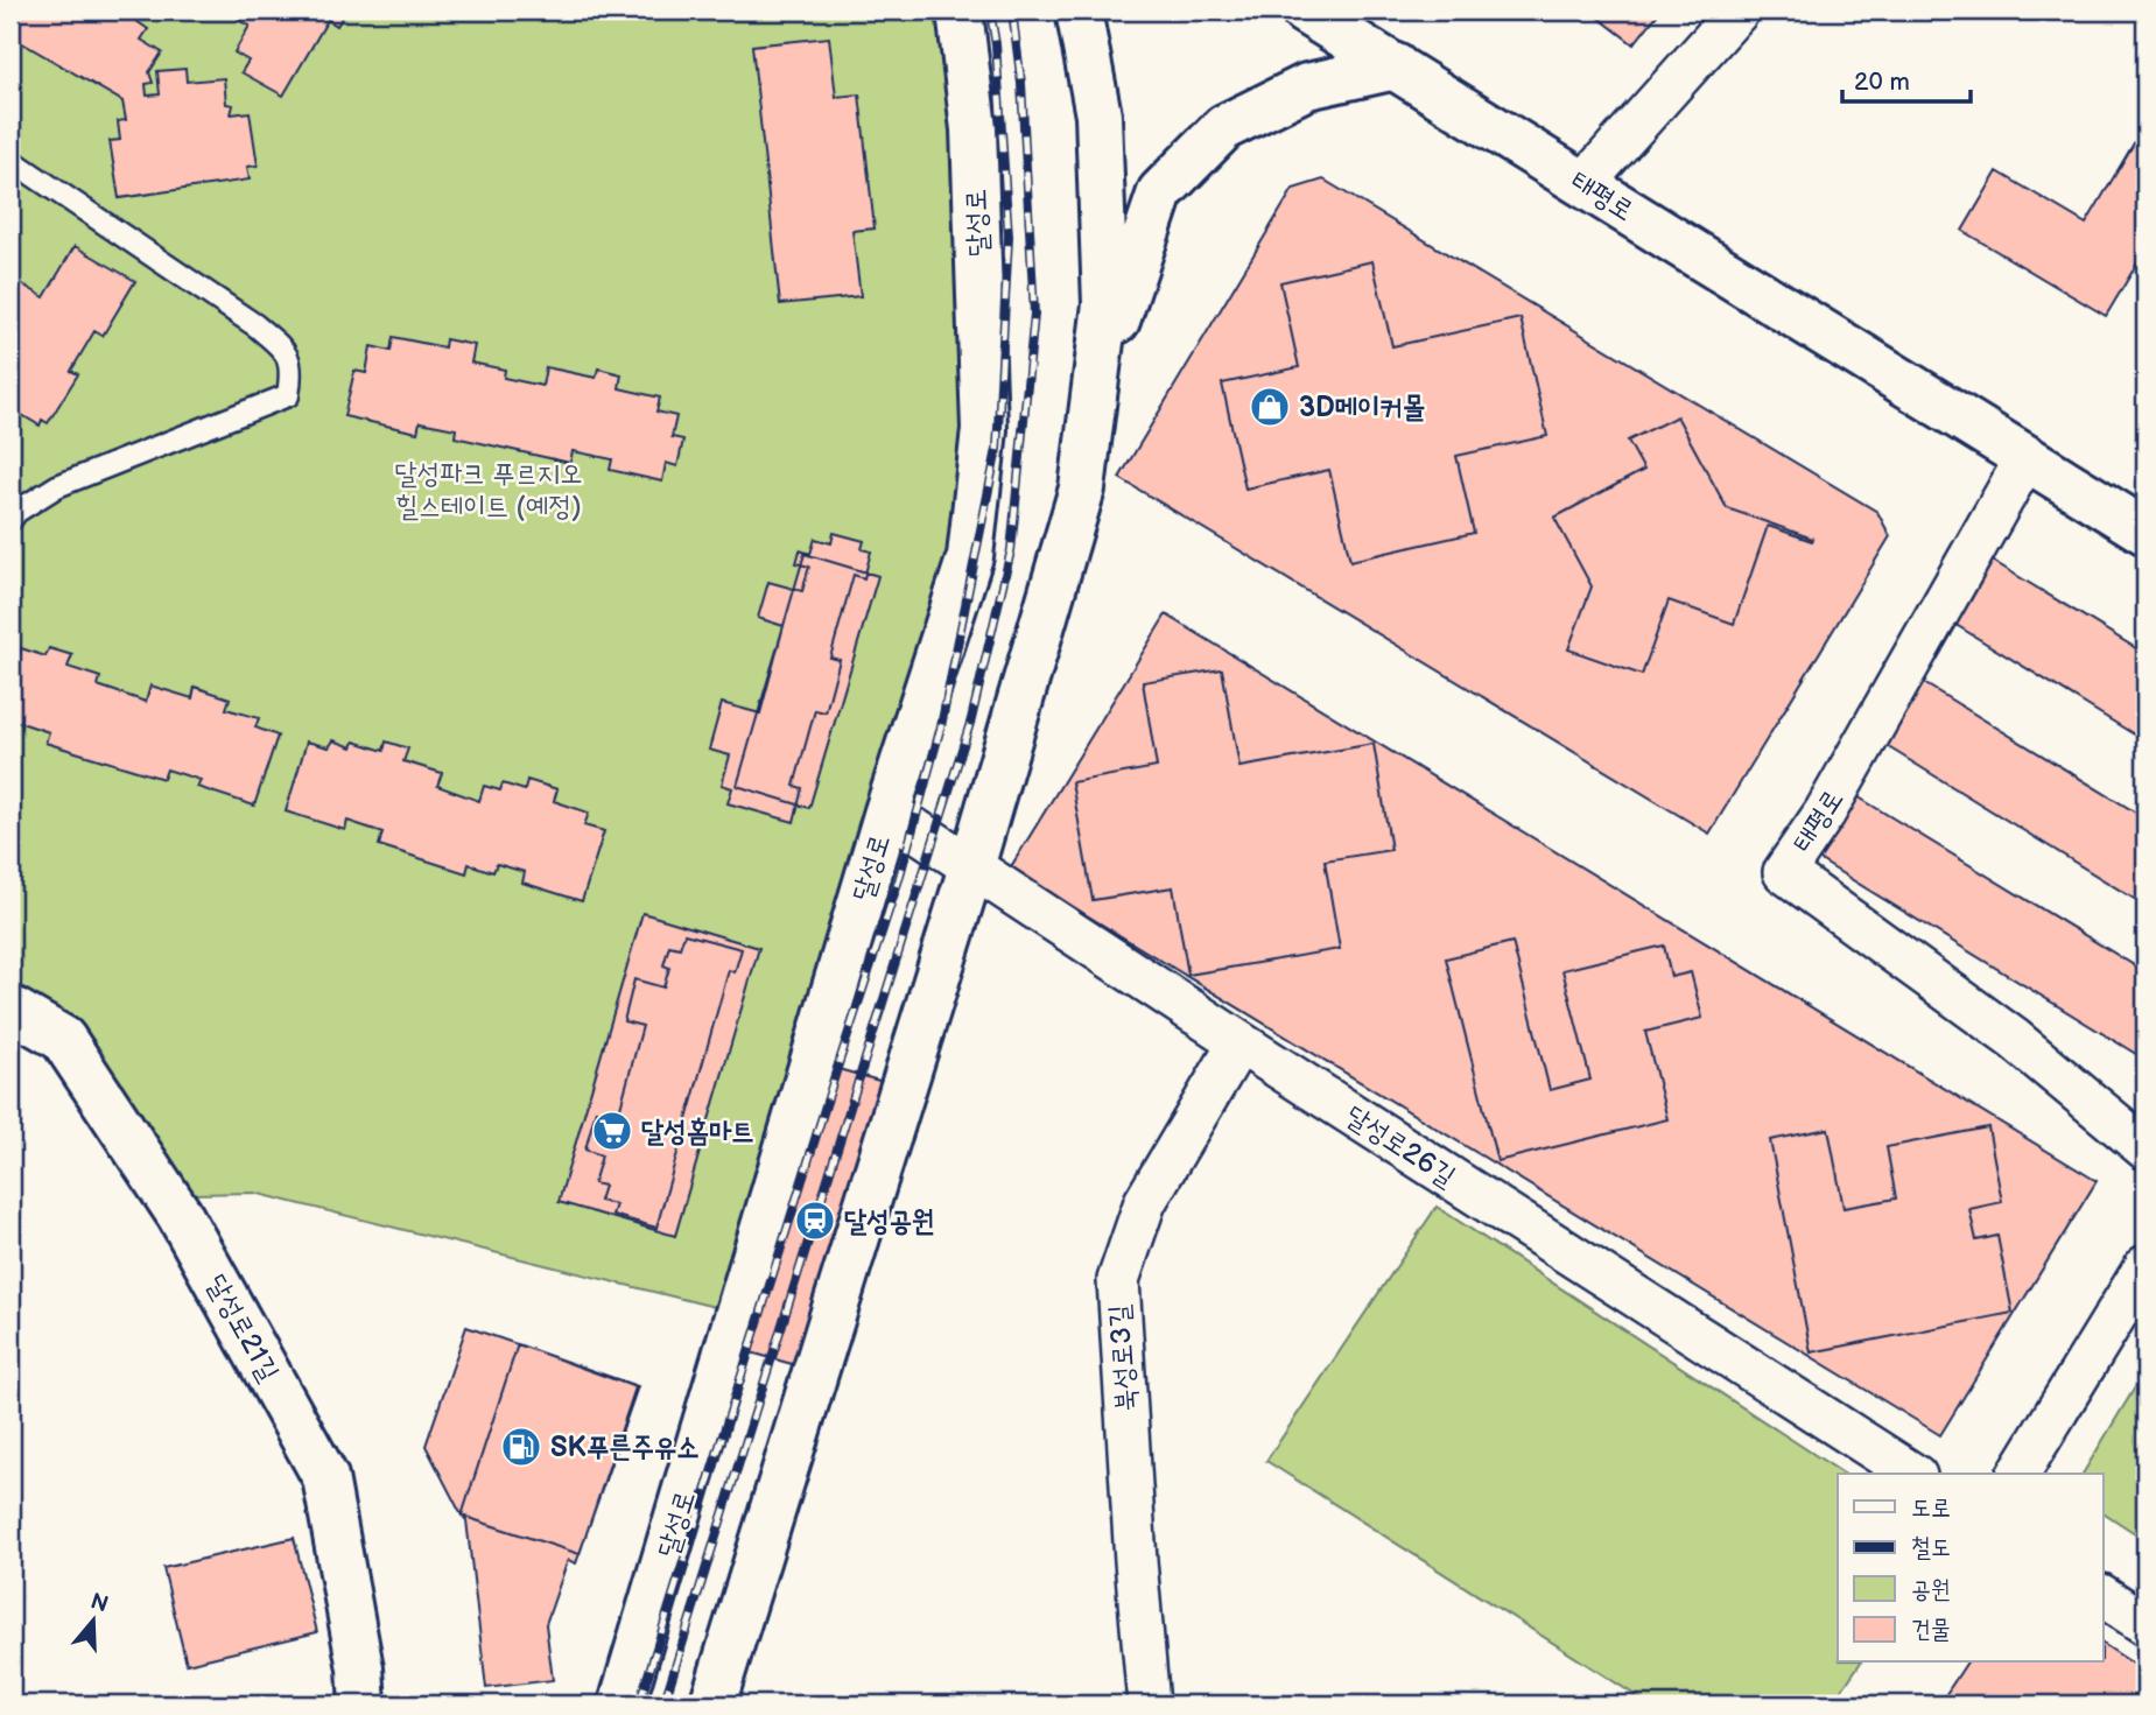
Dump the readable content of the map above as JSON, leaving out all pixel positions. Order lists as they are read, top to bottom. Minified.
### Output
{"streets":{"main road":["태평로","달성로","달성로21길"],"street":["달성로26길","북성로3길"]},"crossings":[["달성로","달성로26길"],["달성로26길","북성로3길"]],"parks":["달성파크 푸르지오 힐스테이트 (예정)"],"places":{"shop":["3D메이커몰"],"supermarket":["달성홈마트"],"station":["달성공원"],"fuel station":["SK푸른주유소"]},"legend":["도로","철도","공원","건물"],"scale_bar":"20 m","north":"top"}
